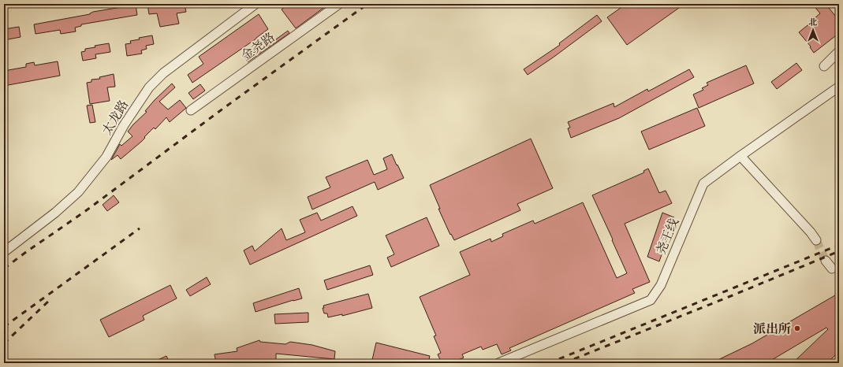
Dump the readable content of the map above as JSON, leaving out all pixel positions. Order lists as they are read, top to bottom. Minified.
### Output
{"streets":{"street":["金尧路","太龙路","尧王线"]},"places":["派出所"],"north":"top"}
